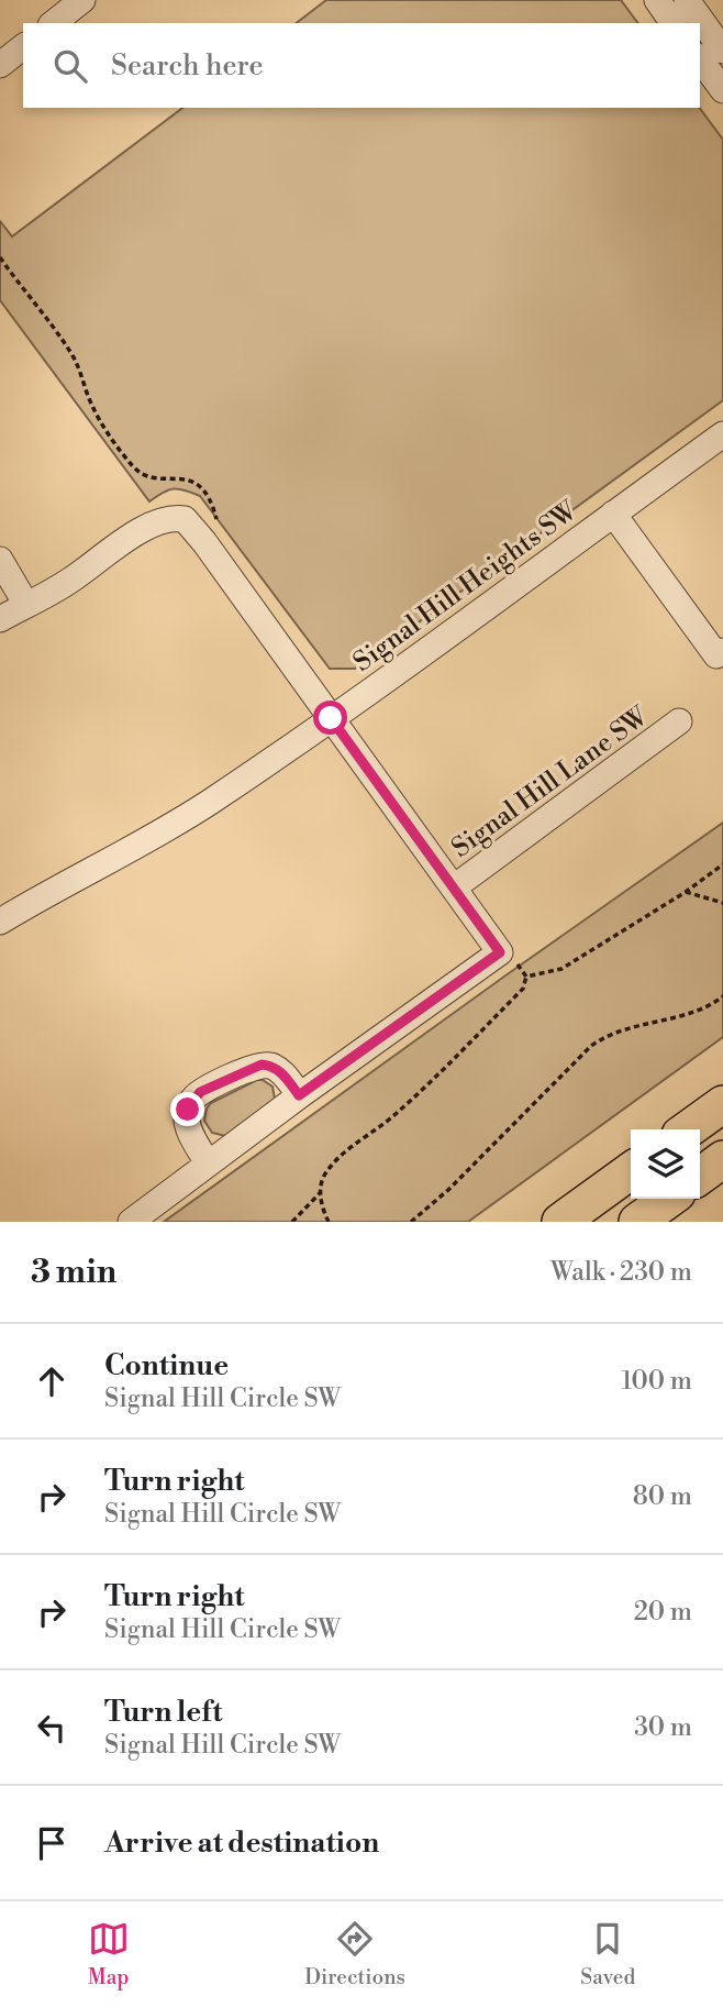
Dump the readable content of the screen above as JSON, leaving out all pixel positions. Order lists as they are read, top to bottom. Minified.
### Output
{"streets":{"street":["Signal Hill Heights SW","Signal Hill Lane SW"]},"page":{"search":"Search here","heading":["3 min","Walk · 230 m"],"list":[["Continue","Signal Hill Circle SW","100 m"],["Turn right","Signal Hill Circle SW","80 m"],["Turn right","Signal Hill Circle SW","20 m"],["Turn left","Signal Hill Circle SW","30 m"],"Arrive at destination"],"nav":["Map","Directions","Saved"]}}
